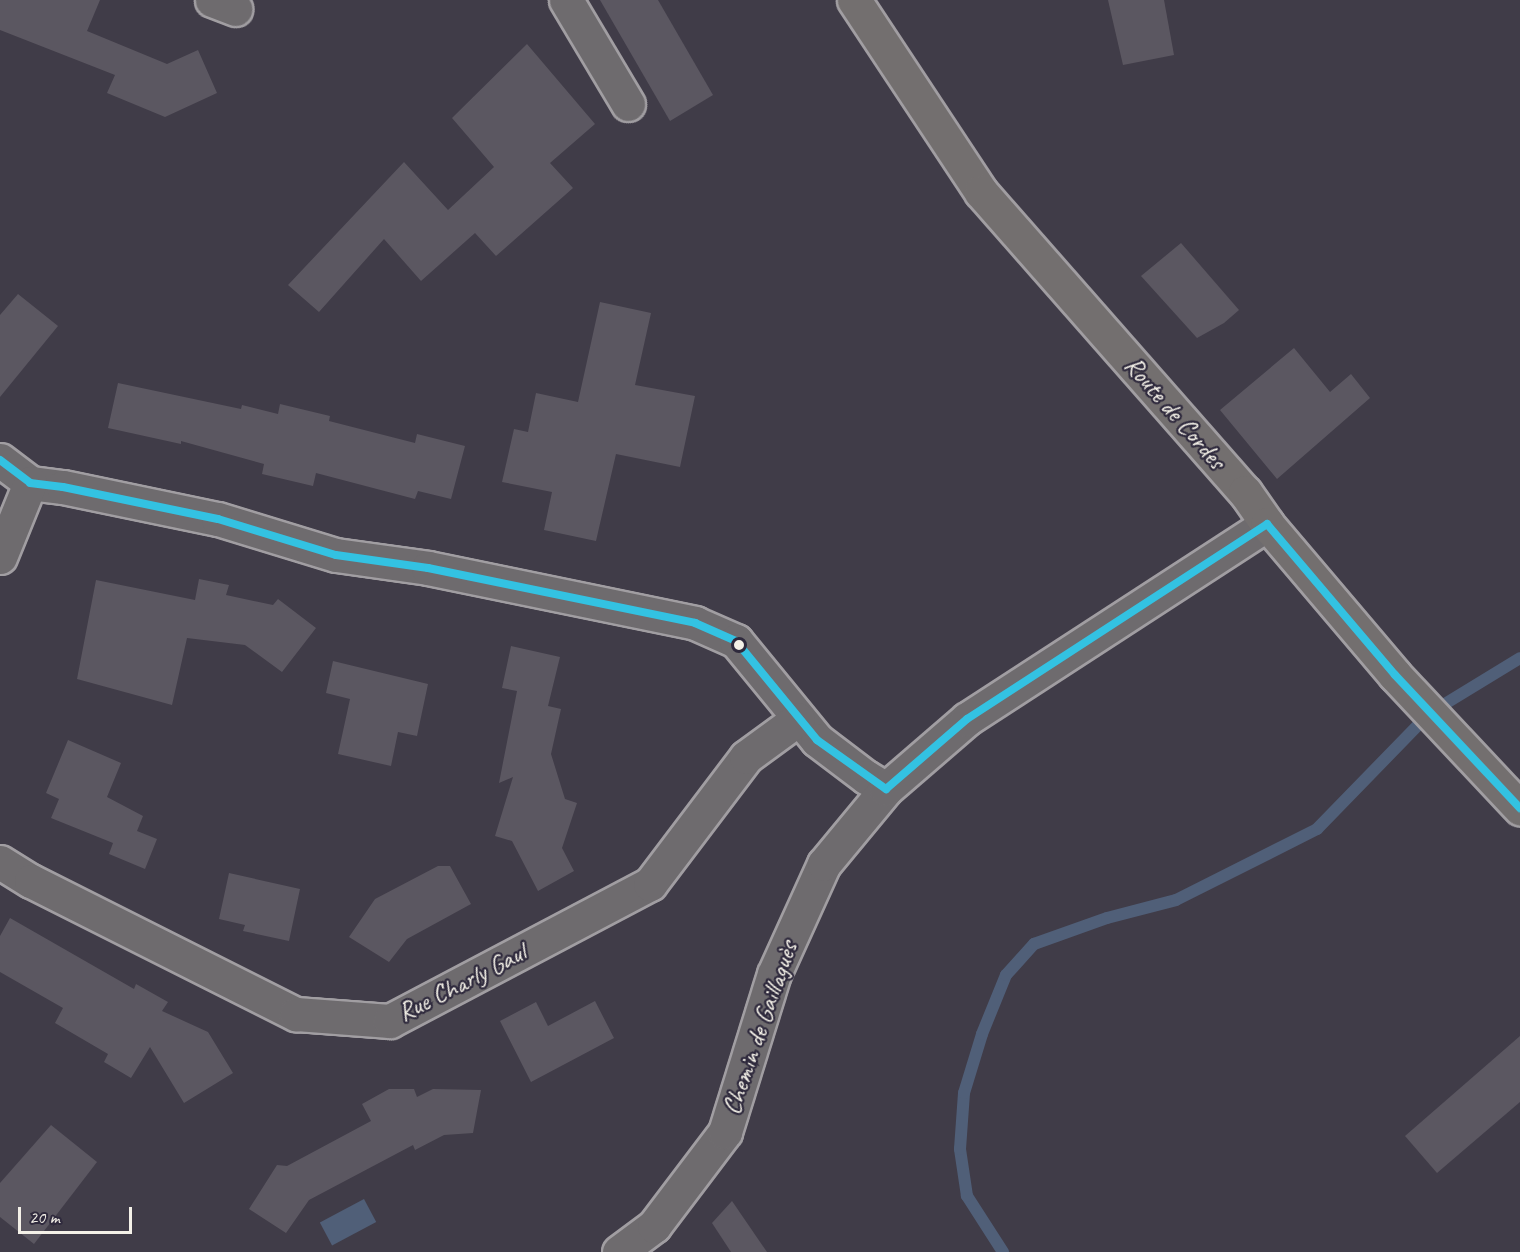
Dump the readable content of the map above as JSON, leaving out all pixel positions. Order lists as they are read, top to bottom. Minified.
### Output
{"streets":{"main road":["Route de Cordes"],"street":["Rue Charly Gaul","Chemin de Gaillaguès"]},"crossings":[["Route de Cordes","Chemin de Gaillaguès"]],"scale_bar":"20 m"}
